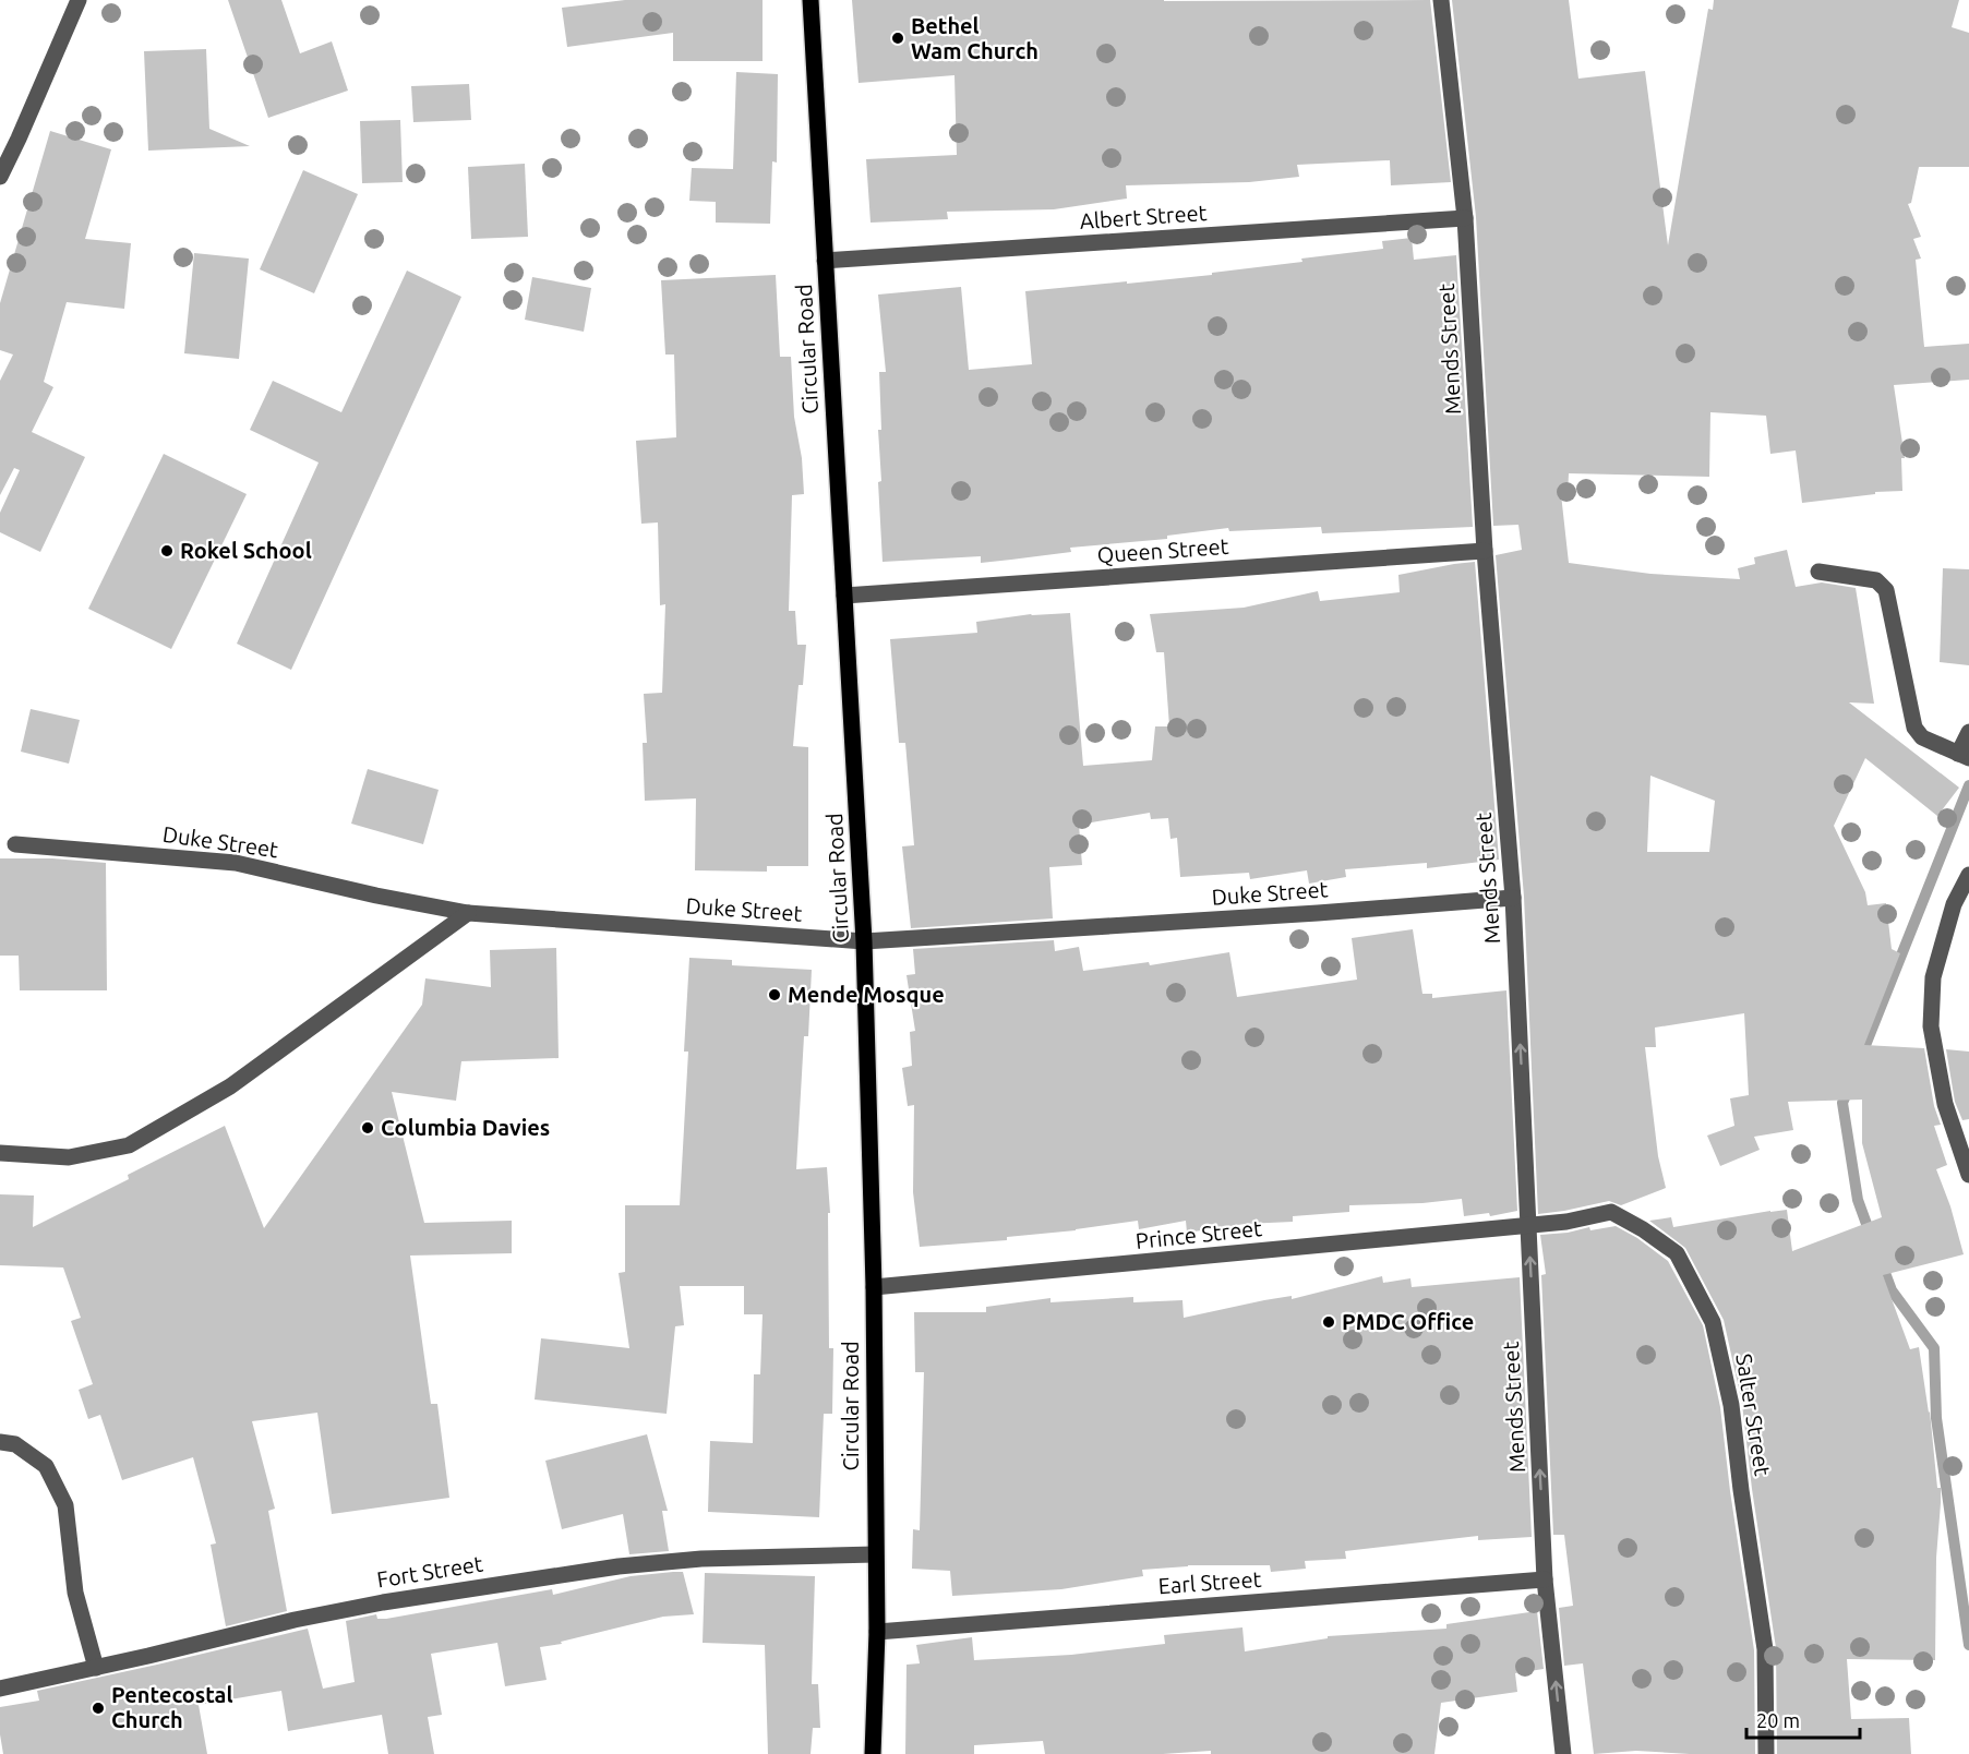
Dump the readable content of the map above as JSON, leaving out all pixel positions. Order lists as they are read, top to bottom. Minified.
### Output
{"streets":{"main road":["Circular Road"],"street":["Albert Street","Mends Street","Queen Street","Duke Street","Prince Street","Salter Street","Fort Street","Earl Street"]},"crossings":[["Albert Street","Circular Road"],["Albert Street","Mends Street"],["Circular Road","Queen Street"],["Circular Road","Duke Street"],["Circular Road","Prince Street"],["Circular Road","Fort Street"],["Circular Road","Earl Street"],["Mends Street","Queen Street"],["Mends Street","Duke Street"],["Mends Street","Prince Street"],["Mends Street","Salter Street"],["Mends Street","Earl Street"],["Prince Street","Salter Street"]],"one_way":["Mends Street"],"places":["Bethel Wam Church","Rokel School","Mende Mosque","Columbia Davies","PMDC Office","Pentecostal Church"],"scale_bar":"20 m"}
